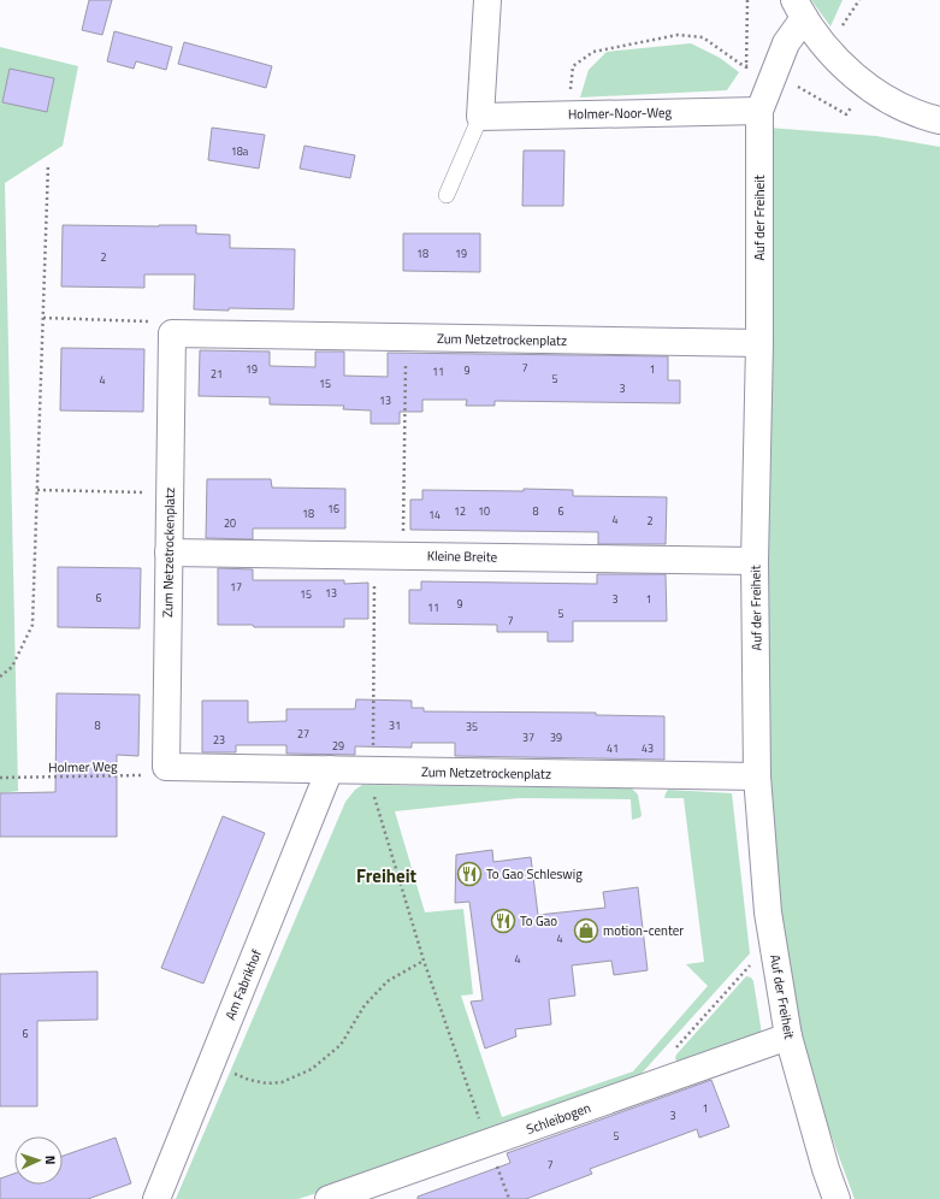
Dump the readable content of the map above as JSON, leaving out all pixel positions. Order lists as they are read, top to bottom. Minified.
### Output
{"streets":{"street":["Holmer-Noor-Weg","Auf der Freiheit","Zum Netzetrockenplatz","Kleine Breite","Am Fabrikhof","Schleibogen"],"path":["Holmer Weg"]},"crossings":[["Holmer-Noor-Weg","Auf der Freiheit"],["Auf der Freiheit","Zum Netzetrockenplatz"],["Auf der Freiheit","Kleine Breite"],["Auf der Freiheit","Schleibogen"],["Zum Netzetrockenplatz","Kleine Breite"],["Zum Netzetrockenplatz","Holmer Weg"],["Zum Netzetrockenplatz","Am Fabrikhof"]],"districts":["Freiheit"],"places":{"restaurant":["To Gao Schleswig","To Gao"],"shop":["motion-center"]},"house_numbers":["18a","18","19","2","7","19","1","9","11","21","5","4","15","3","13","16","12","10","8","6","18","14","4","2","20","17","13","15","6","3","1","9","11","5","7","8","31","35","27","37","39","23","29","41","43","4","4","6","1","3","5","7"],"north":"right"}
